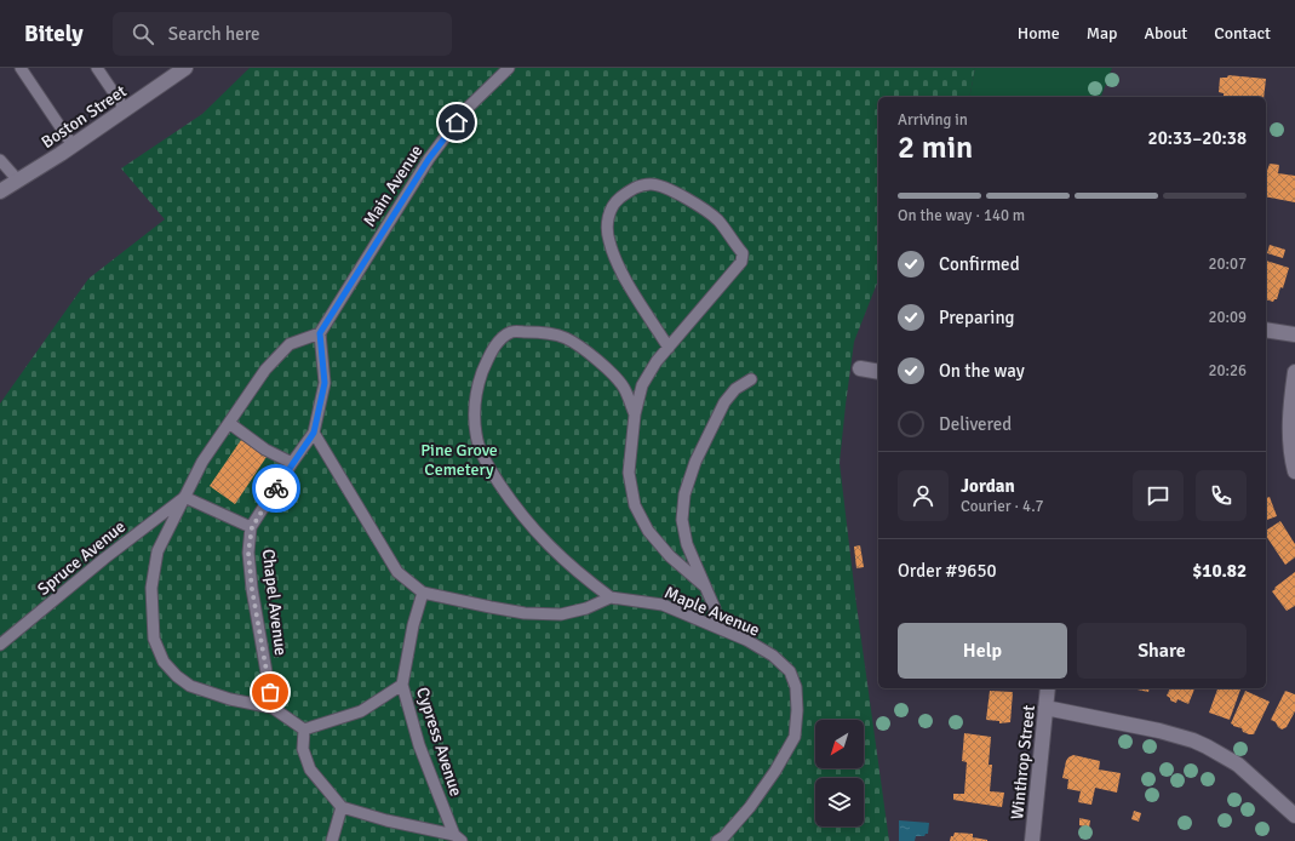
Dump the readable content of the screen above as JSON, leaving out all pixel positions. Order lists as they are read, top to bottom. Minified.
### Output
{"streets":{"street":["Boston Street","Winthrop Street"],"lane":["Main Avenue","Spruce Avenue","Chapel Avenue","Maple Avenue","Cypress Avenue"]},"parks":["Pine Grove Cemetery"],"north":"bottom left","page":{"header":"Bitely","search":"Search here","nav":["Home","Map","About","Contact"],"heading":["2 min","Arriving in","20:33–20:38"],"panel":["Jordan","Courier · 4.7","Order #9650","$10.82"],"bar":"On the way · 140 m","list":[["Confirmed","20:07"],["Preparing","20:09"],["On the way","20:26"],"Delivered"],"buttons":["Help","Share"]}}
